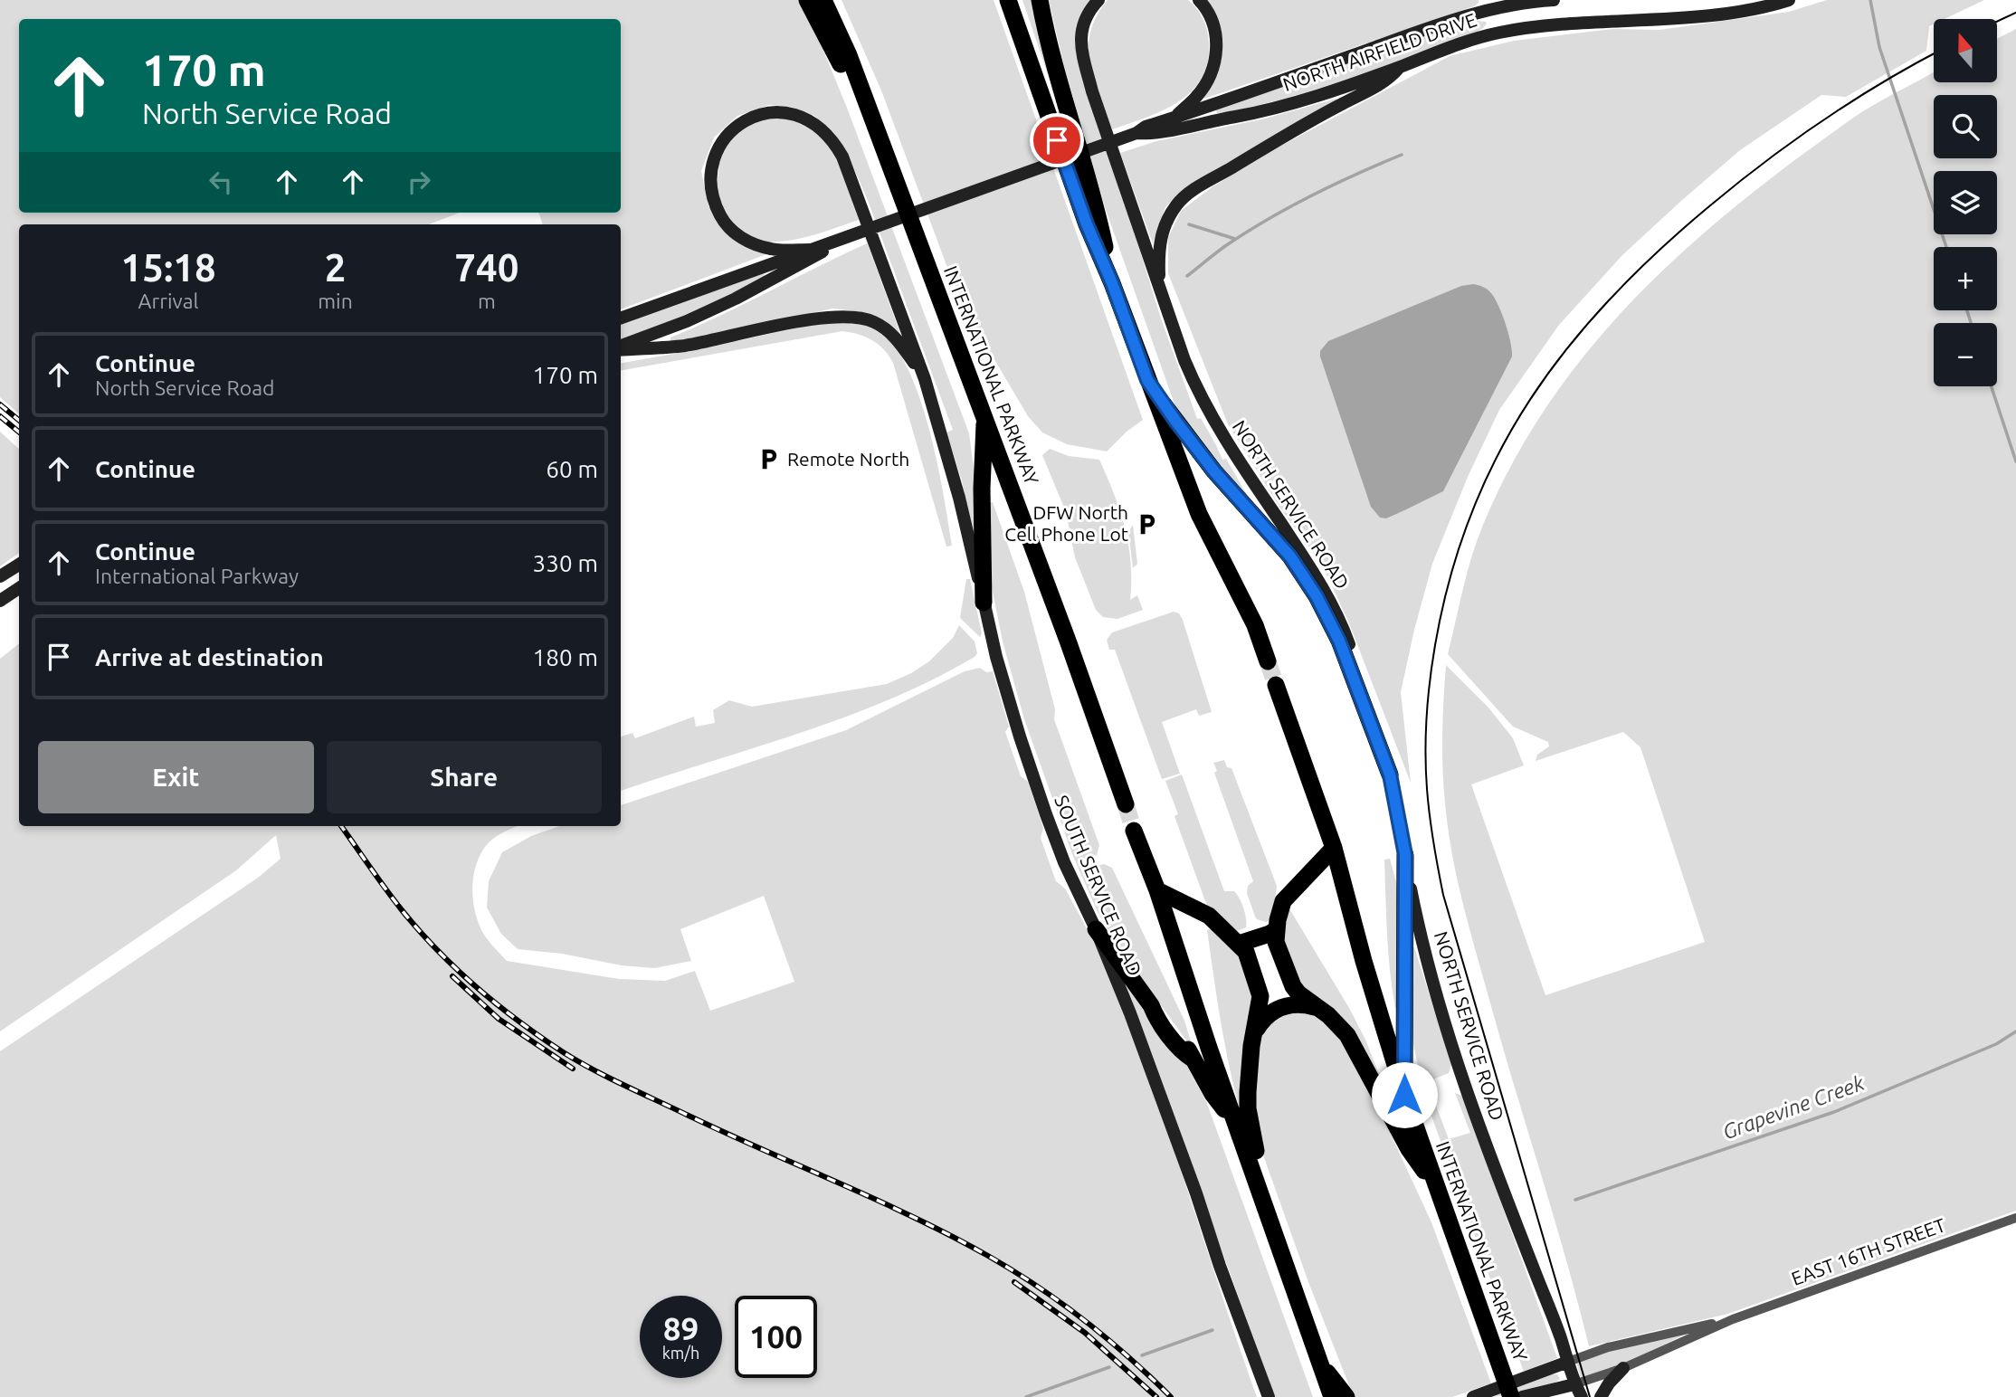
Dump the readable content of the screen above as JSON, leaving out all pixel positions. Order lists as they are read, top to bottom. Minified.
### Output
{"streets":{"highway":["INTERNATIONAL PARKWAY"],"main road":["NORTH AIRFIELD DRIVE","NORTH SERVICE ROAD","SOUTH SERVICE ROAD"],"street":["EAST 16TH STREET"]},"crossings":[["NORTH SERVICE ROAD","EAST 16TH STREET"]],"water":["Grapevine Creek"],"places":{"parking":["Remote North","DFW North Cell Phone Lot"]},"north":"top","page":{"map_buttons":["+","−"],"turn":["170 m","North Service Road"],"eta":["15:18","Arrival","2","min","740","m"],"list":[{"name":"Continue","note":"North Service Road","value":"170 m"},{"name":"Continue","value":"60 m"},{"name":"Continue","note":"International Parkway","value":"330 m"},{"name":"Arrive at destination","value":"180 m"}],"buttons":["Exit","Share"],"speed":"89 km/h","limit":"100"}}
